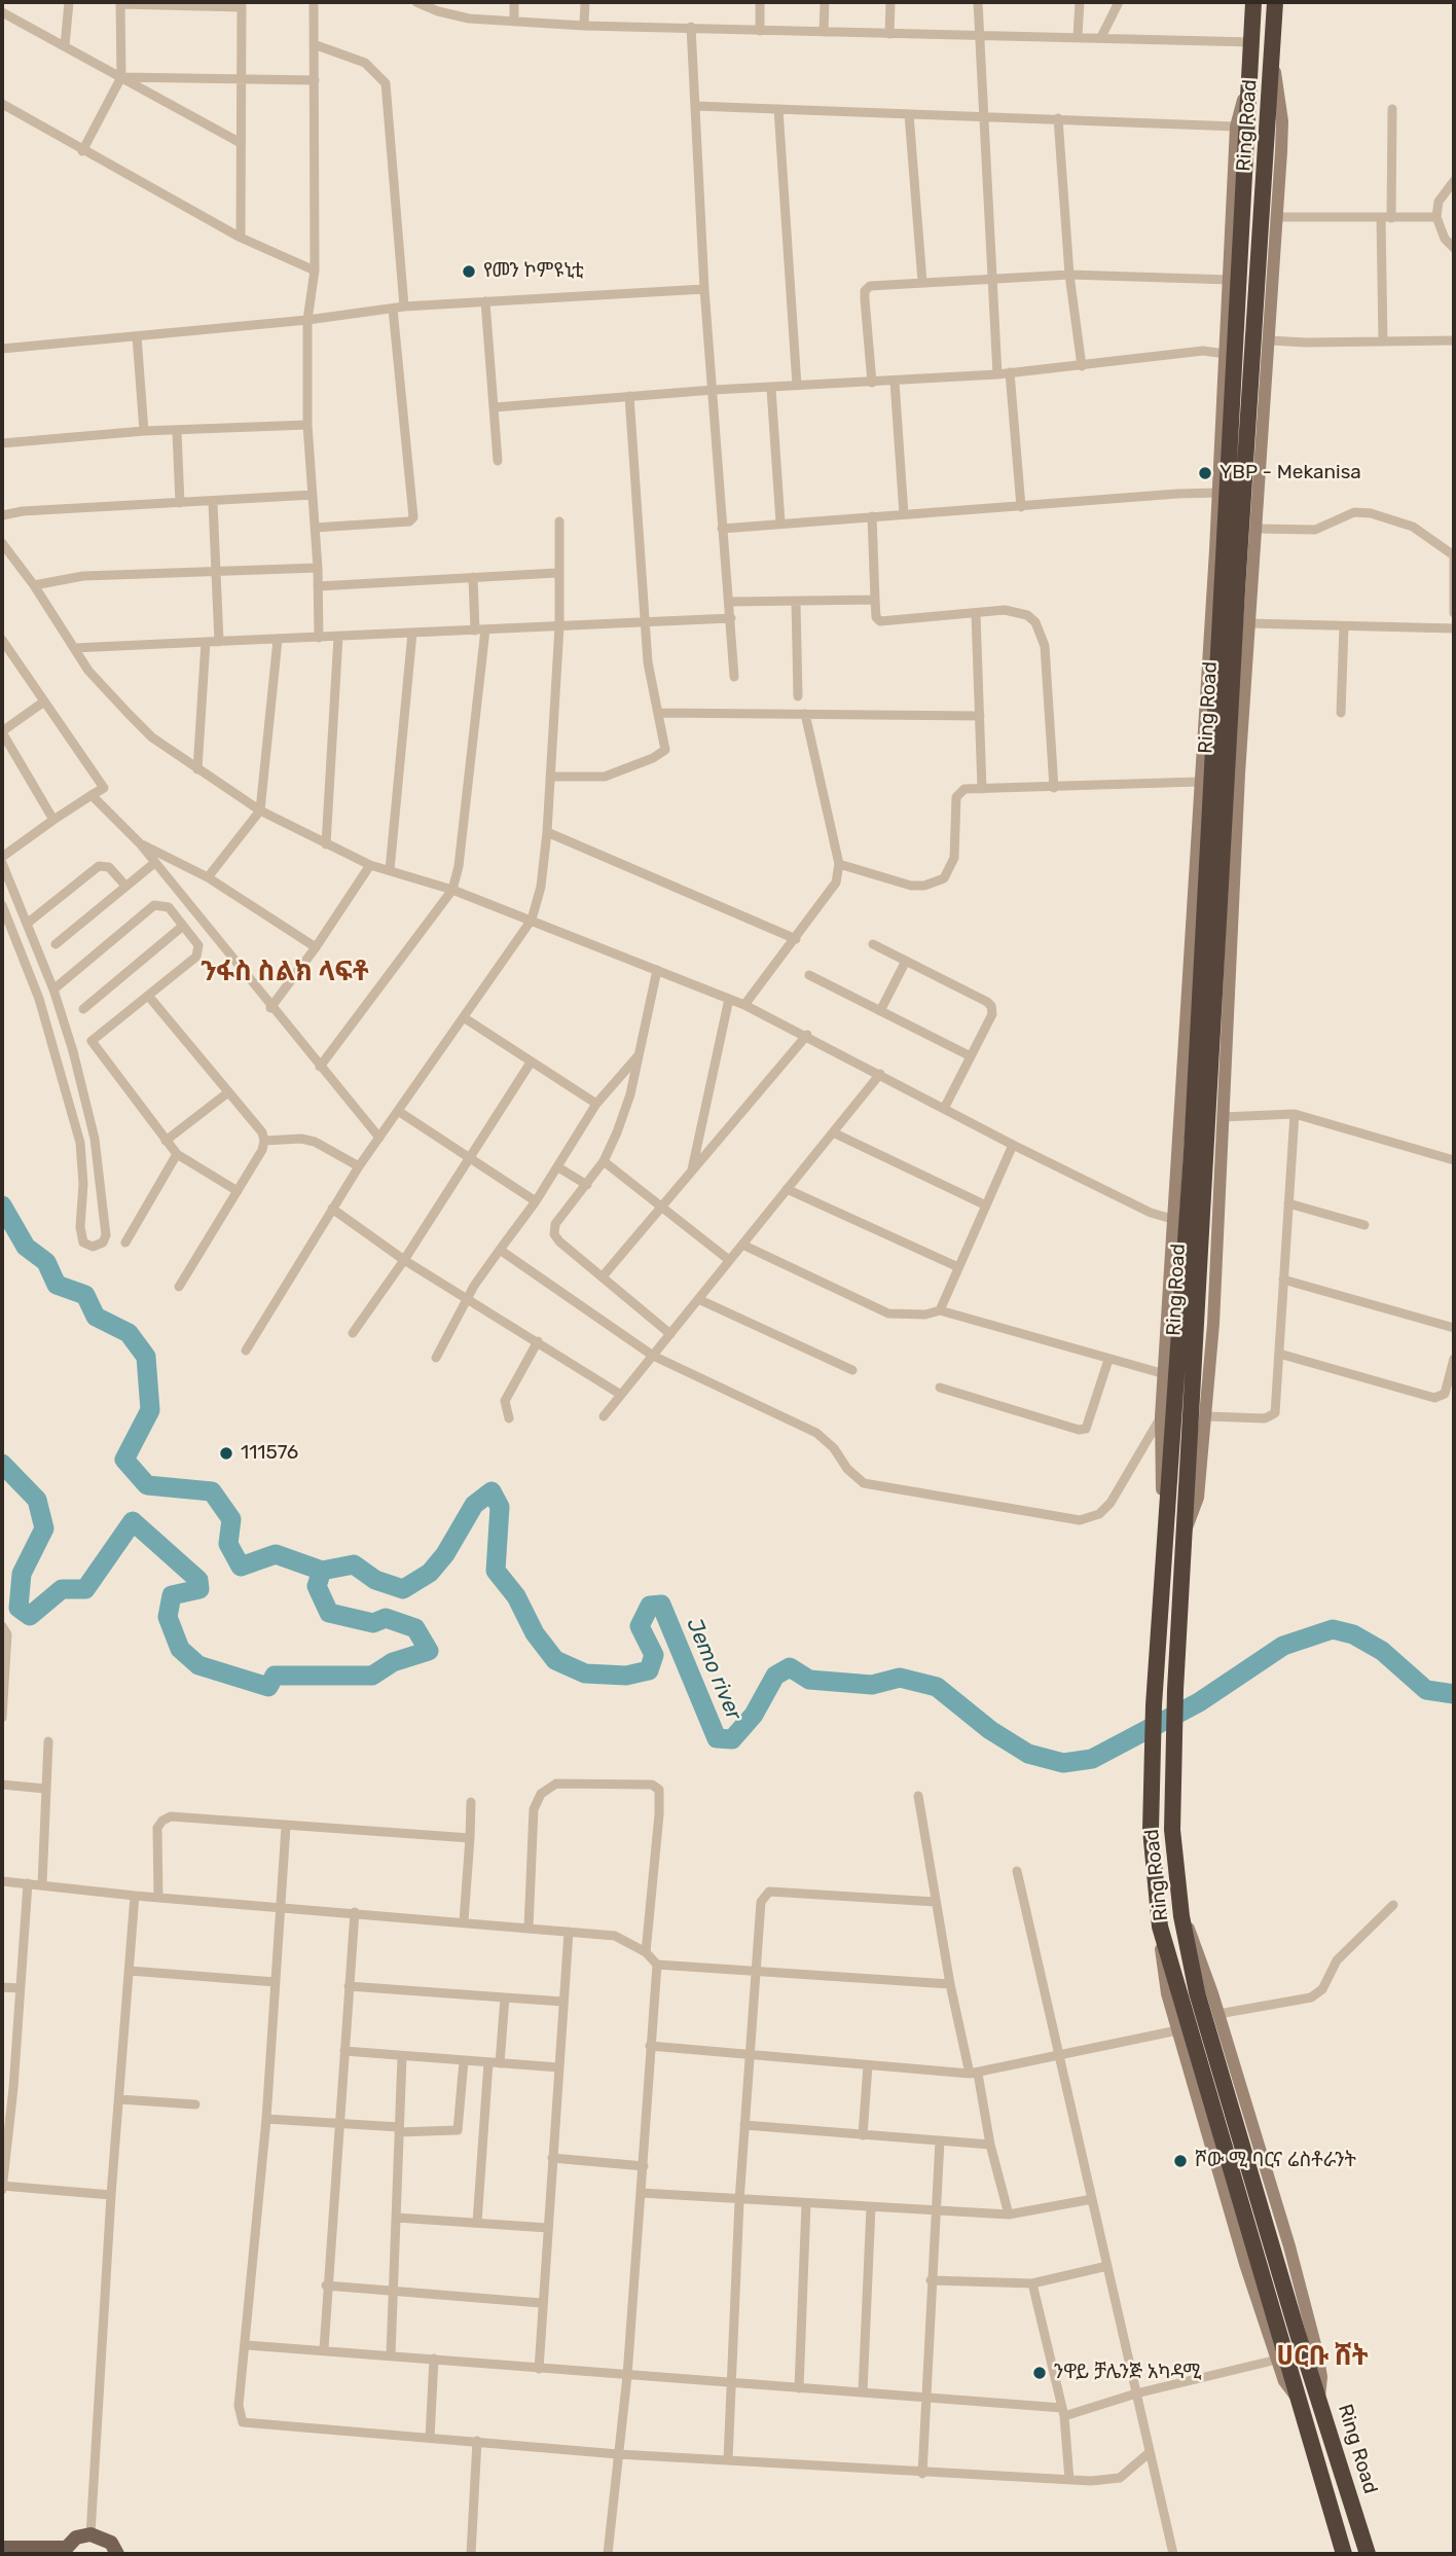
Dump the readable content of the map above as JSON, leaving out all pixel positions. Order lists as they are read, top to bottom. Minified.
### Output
{"streets":{"highway":["Ring Road"]},"districts":["ንፋስ ስልክ ላፍቶ","ሀርቡ ሸት"],"water":["Jemo river"],"places":["የመን ኮምዩኒቲ","YBP - Mekanisa","111576","ሾው ሚ ባርና ሬስቶራንት","ንዋይ ቻሌንጅ አካዳሚ"]}
